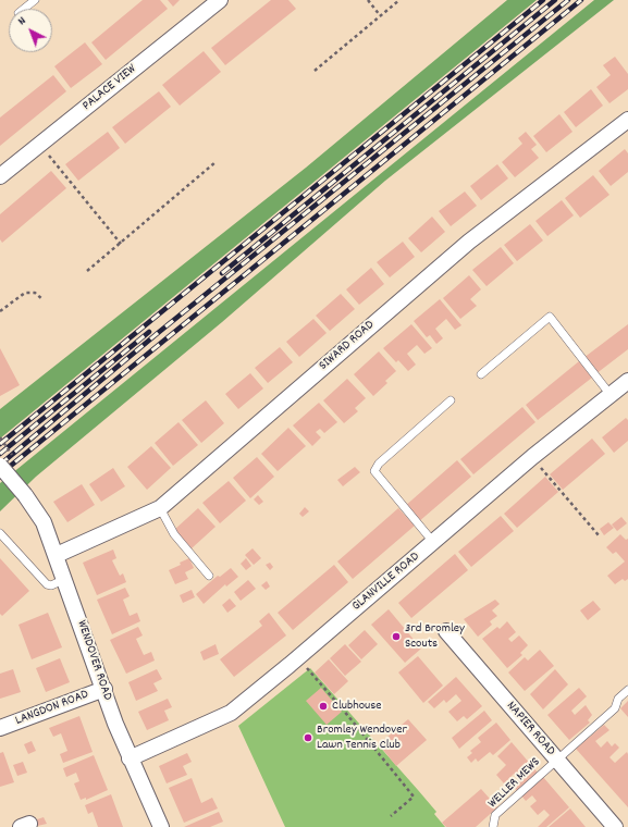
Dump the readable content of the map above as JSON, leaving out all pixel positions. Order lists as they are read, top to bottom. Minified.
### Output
{"streets":{"street":["PALACE VIEW","SIWARD ROAD","GLANVILLE ROAD","WENDOVER ROAD","LANGDON ROAD","NAPIER ROAD"],"lane":["WELLER MEWS"]},"crossings":[["SIWARD ROAD","WENDOVER ROAD"],["GLANVILLE ROAD","WENDOVER ROAD"],["WENDOVER ROAD","LANGDON ROAD"],["NAPIER ROAD","WELLER MEWS"]],"places":["3rd Bromley Scouts","Clubhouse","Bromley Wendover Lawn Tennis Club"],"north":"top left"}
